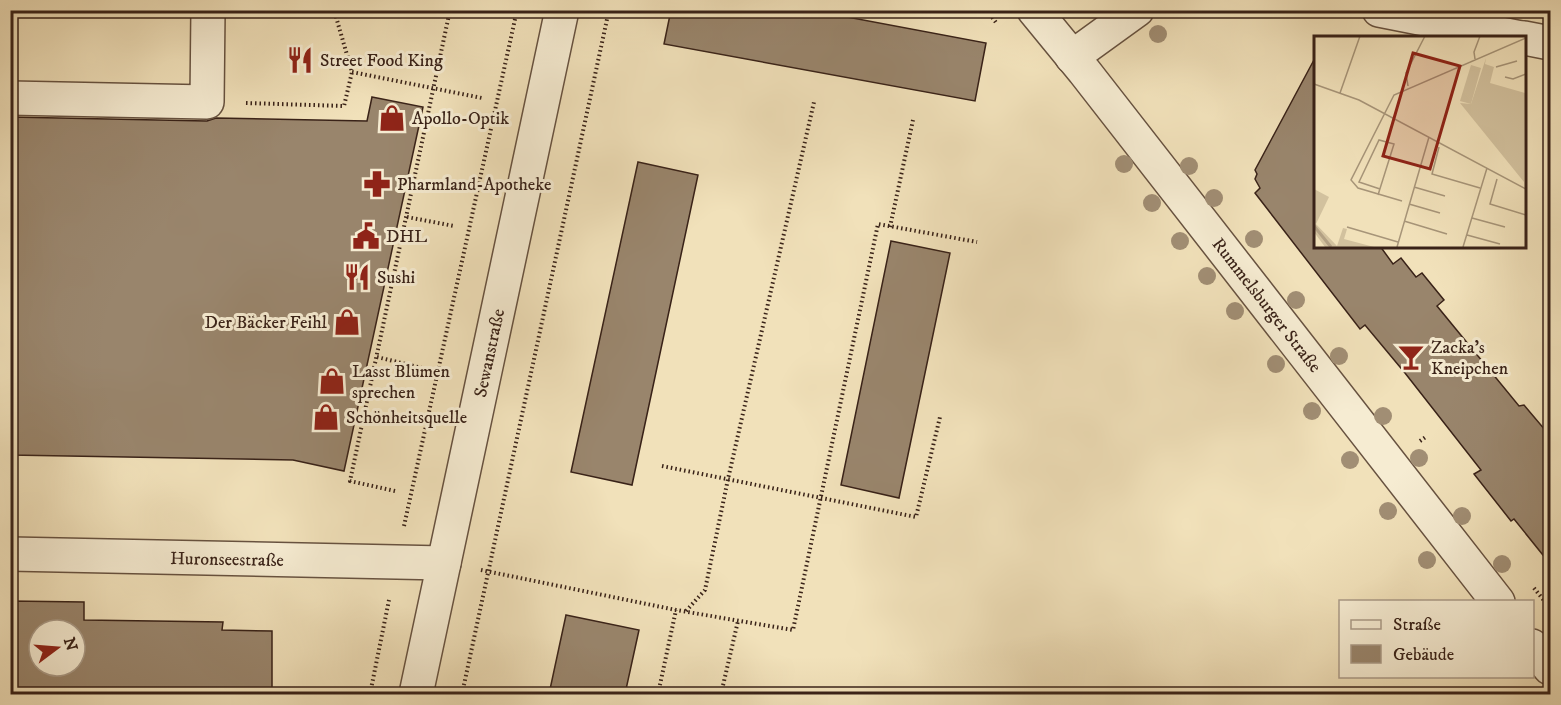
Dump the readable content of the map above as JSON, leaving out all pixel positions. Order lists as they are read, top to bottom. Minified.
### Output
{"streets":{"street":["Rummelsburger Straße","Sewanstraße","Huronseestraße"]},"crossings":[["Sewanstraße","Huronseestraße"]],"places":{"restaurant":["Street Food King","Sushi"],"shop":["Apollo-Optik","Der Bäcker Feihl","Lasst Blumen sprechen","Schönheitsquelle"],"pharmacy":["Pharmland-Apotheke"],"public building":["DHL"],"bar":["Zacka's Kneipchen"]},"legend":["Straße","Gebäude"],"north":"right"}
